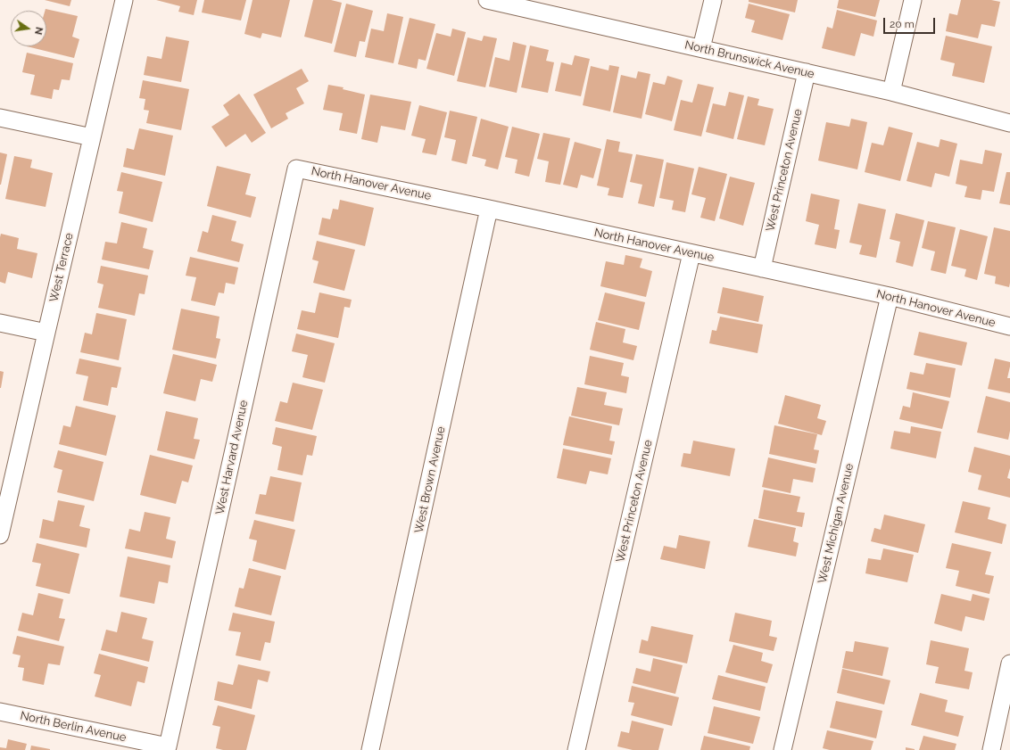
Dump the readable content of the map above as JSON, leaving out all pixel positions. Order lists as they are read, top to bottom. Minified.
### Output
{"streets":{"street":["North Brunswick Avenue","West Princeton Avenue","North Hanover Avenue","West Terrace","West Harvard Avenue","West Brown Avenue","West Michigan Avenue","North Berlin Avenue"]},"crossings":[["North Brunswick Avenue","West Princeton Avenue"],["West Princeton Avenue","North Hanover Avenue"],["North Hanover Avenue","West Harvard Avenue"],["North Hanover Avenue","West Brown Avenue"],["North Hanover Avenue","West Michigan Avenue"],["West Harvard Avenue","North Berlin Avenue"]],"scale_bar":"20 m","north":"right"}
